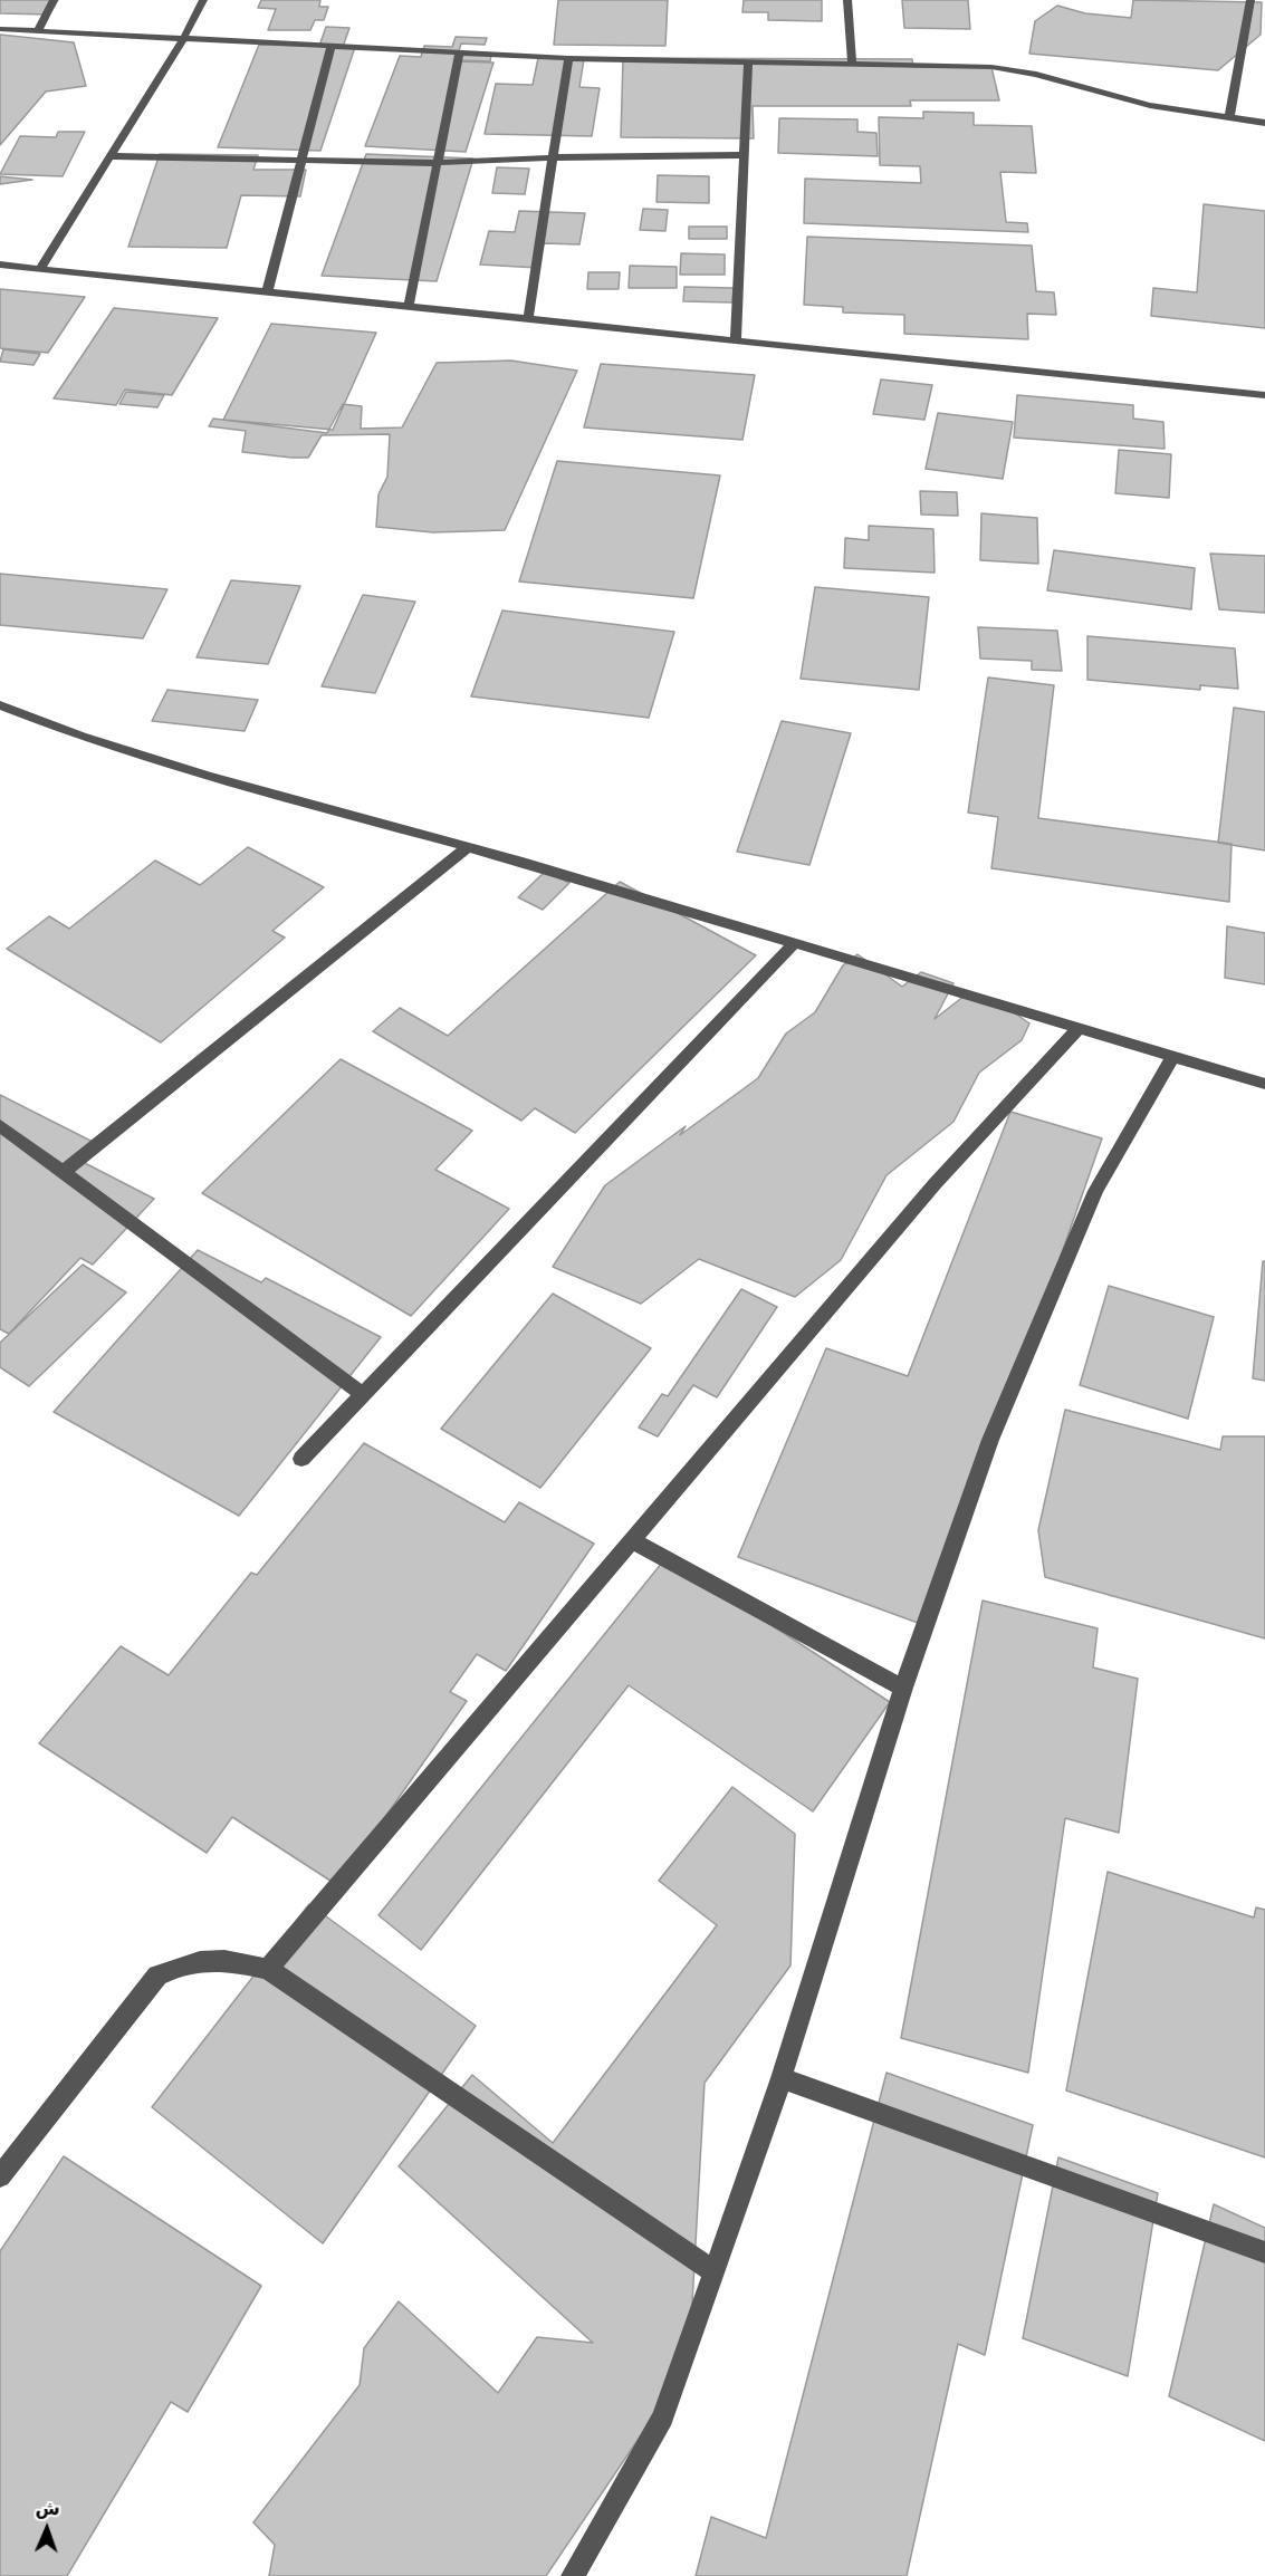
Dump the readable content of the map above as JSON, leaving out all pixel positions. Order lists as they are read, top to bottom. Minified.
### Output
{"north":"top"}
